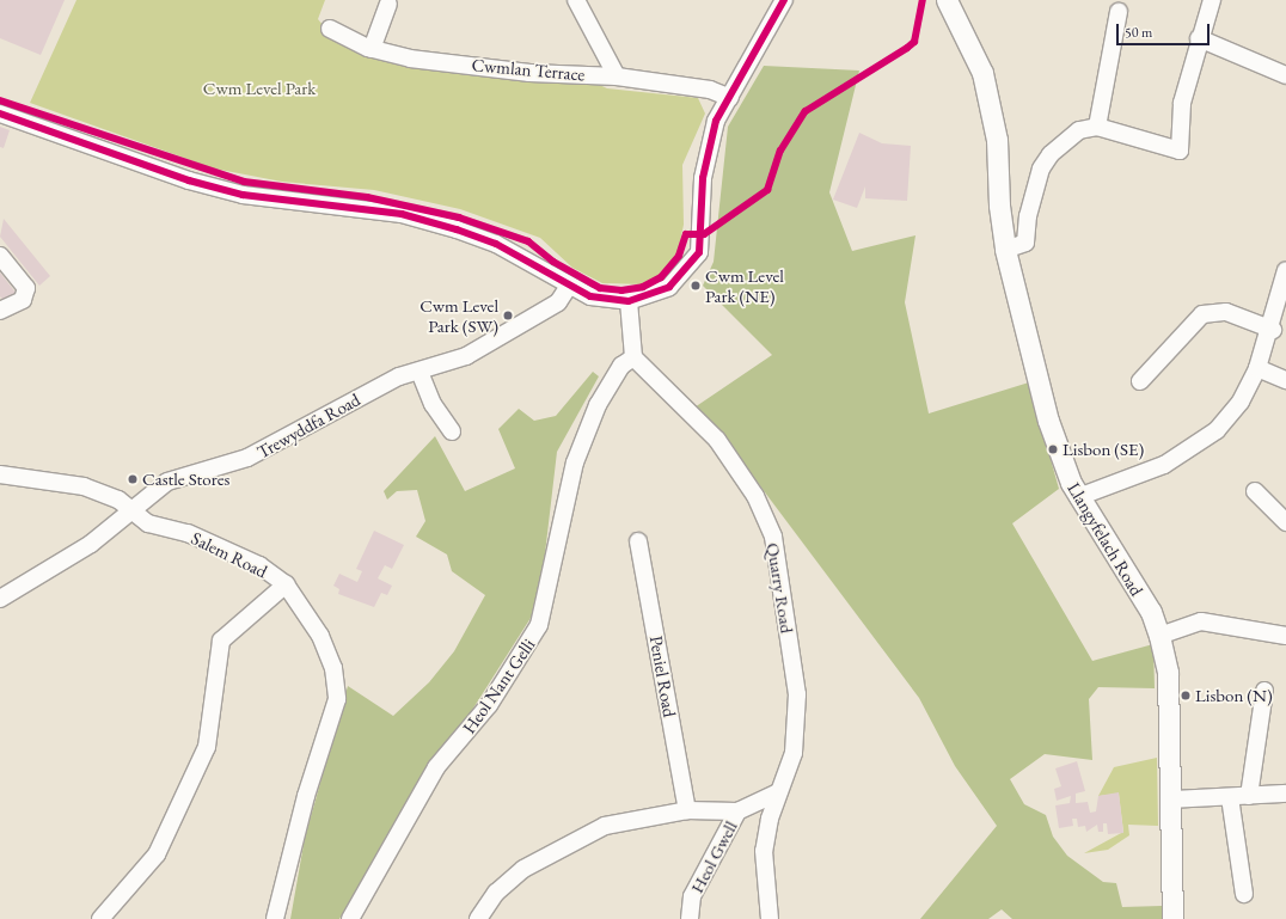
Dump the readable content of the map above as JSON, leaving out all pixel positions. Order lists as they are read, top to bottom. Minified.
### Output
{"streets":{"main road":["Llangyfelach Road"],"street":["Cwmlan Terrace","Trewyddfa Road","Salem Road","Quarry Road","Peniel Road","Heol Nant Gelli","Heol Gwell"]},"crossings":[["Trewyddfa Road","Salem Road"],["Quarry Road","Heol Nant Gelli"],["Quarry Road","Heol Gwell"]],"parks":["Cwm Level Park"],"places":["Cwm Level Park (NE)","Cwm Level Park (SW)","Lisbon (SE)","Castle Stores","Lisbon (N)"],"scale_bar":"50 m"}
